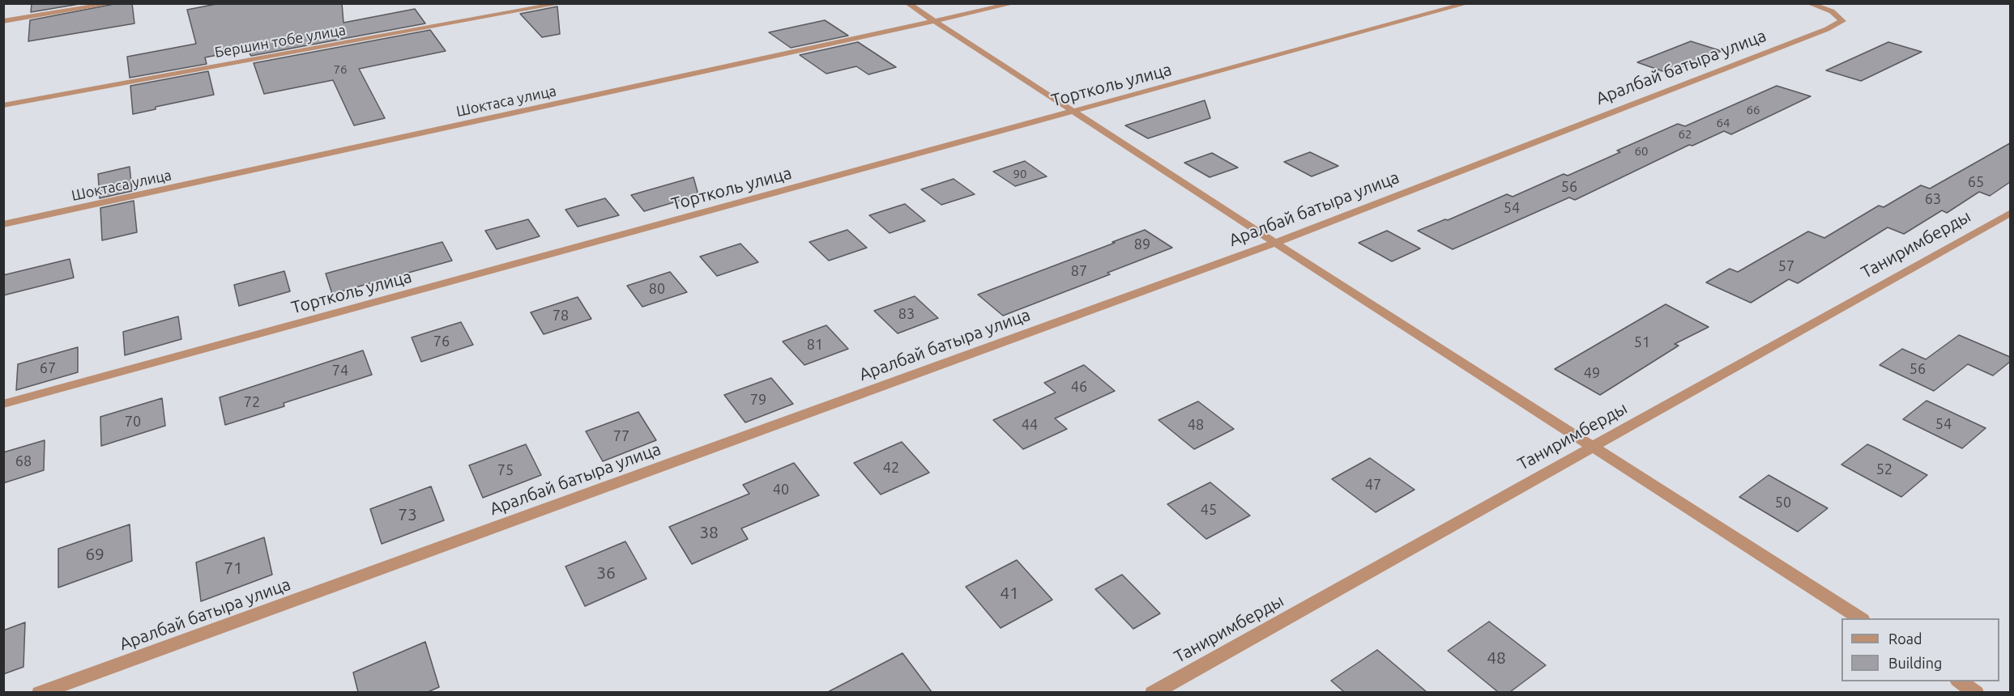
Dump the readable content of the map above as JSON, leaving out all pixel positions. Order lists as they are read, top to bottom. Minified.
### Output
{"streets":{"street":["Бершин тобе улица","Аралбай батыра улица","Тортколь улица","Шоктаса улица","Таниримберды"]},"house_numbers":["76","66","64","62","60","90","65","56","63","54","89","57","87","80","83","78","76","51","81","67","56","74","49","46","79","72","70","54","44","48","77","68","42","52","75","47","40","50","45","73","38","69","71","36","41","48"],"legend":["Road","Building"]}
